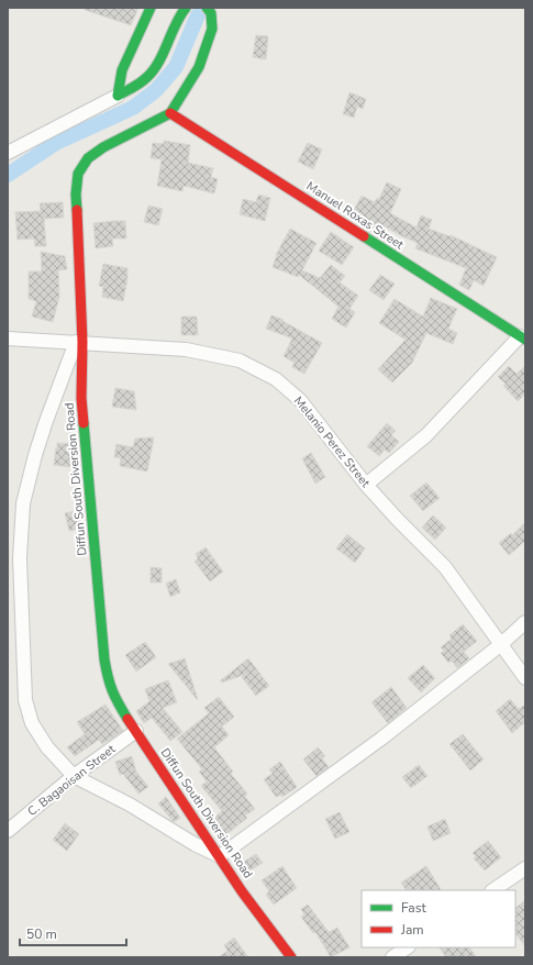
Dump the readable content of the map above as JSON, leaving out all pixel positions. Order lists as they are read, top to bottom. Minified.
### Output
{"streets":{"street":["Manuel Roxas Street","Melanio Perez Street","Diffun South Diversion Road","C. Bagaoisan Street"]},"crossings":[["Manuel Roxas Street","Diffun South Diversion Road"],["Melanio Perez Street","Diffun South Diversion Road"],["Diffun South Diversion Road","C. Bagaoisan Street"]],"legend":["Fast","Jam"],"scale_bar":"50 m"}
